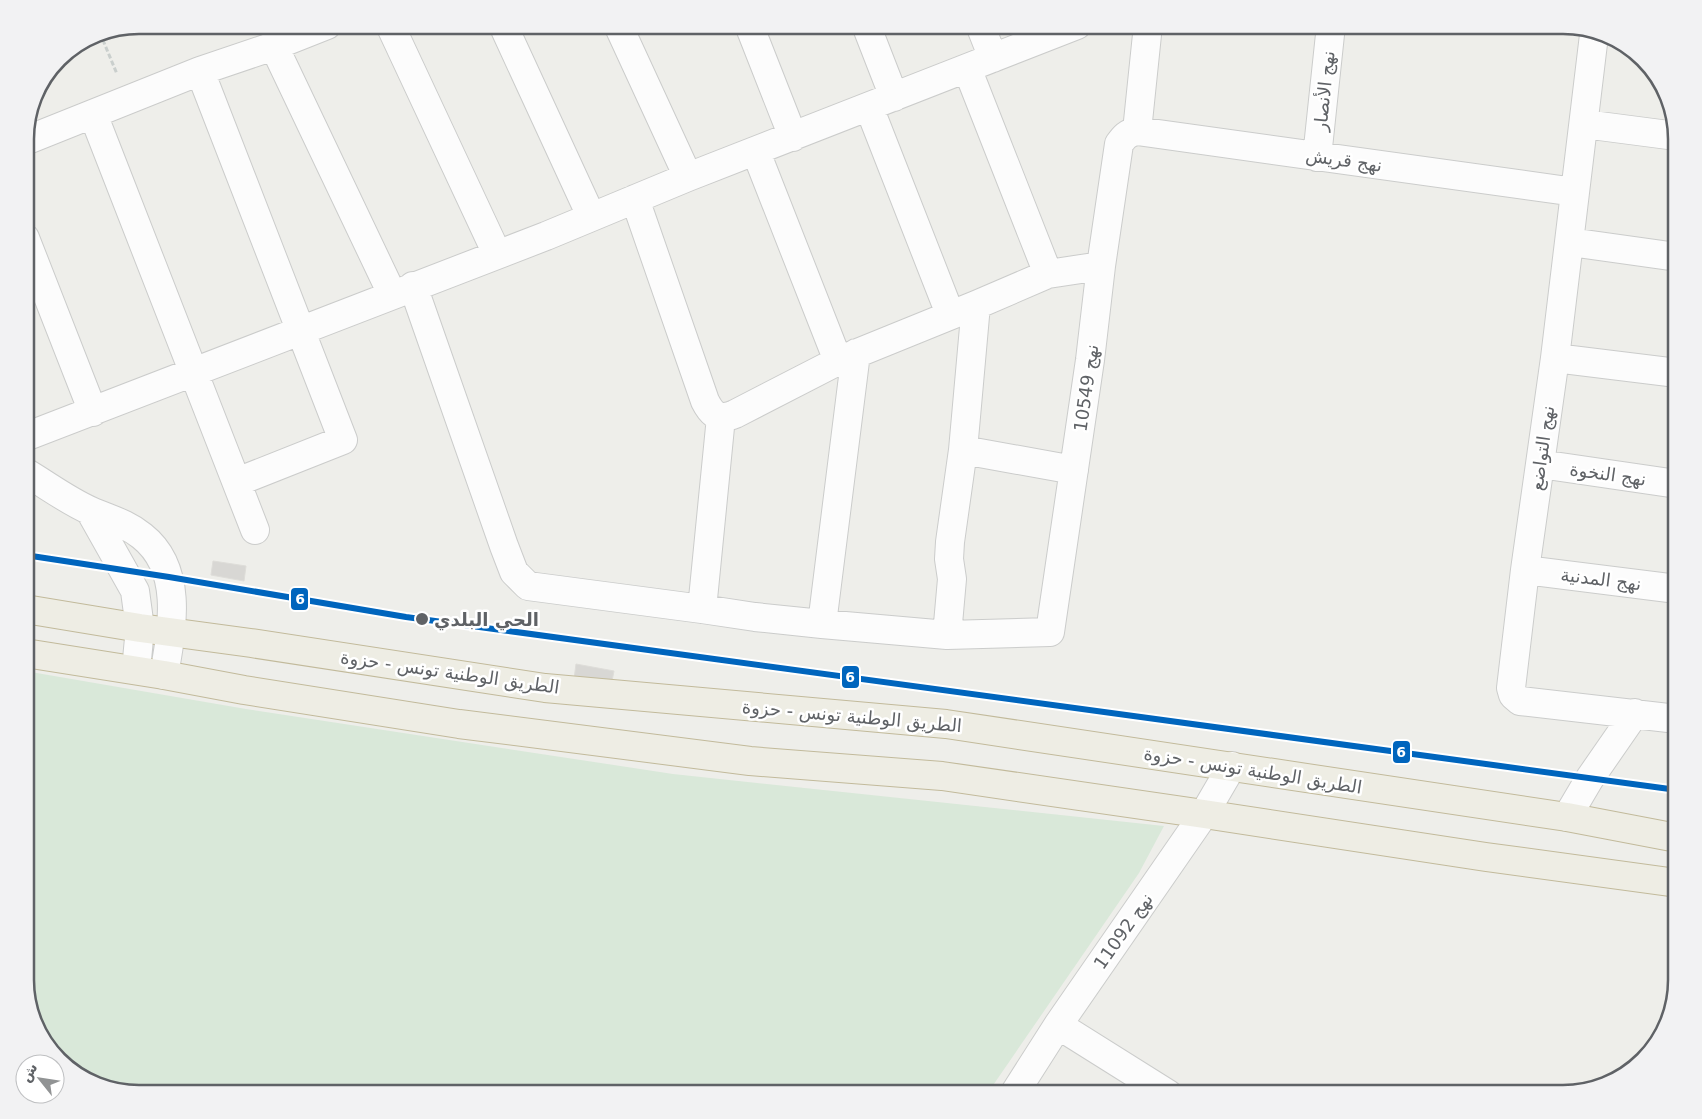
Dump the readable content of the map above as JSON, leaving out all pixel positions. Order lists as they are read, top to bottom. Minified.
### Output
{"streets":{"highway":["الطريق الوطنية تونس - حزوة"],"street":["نهج الأنصار","نهج قريش","نهج 10549","نهج التواضع","نهج النخوة","نهج المدنية","نهج 11092"]},"crossings":[["نهج الأنصار","نهج قريش"],["نهج قريش","نهج 10549"],["نهج قريش","نهج التواضع"],["نهج التواضع","نهج النخوة"],["نهج التواضع","نهج المدنية"],["الطريق الوطنية تونس - حزوة","نهج 11092"]],"places":["الحي البلدي"],"lines":["transit line 6"],"north":"top left"}
